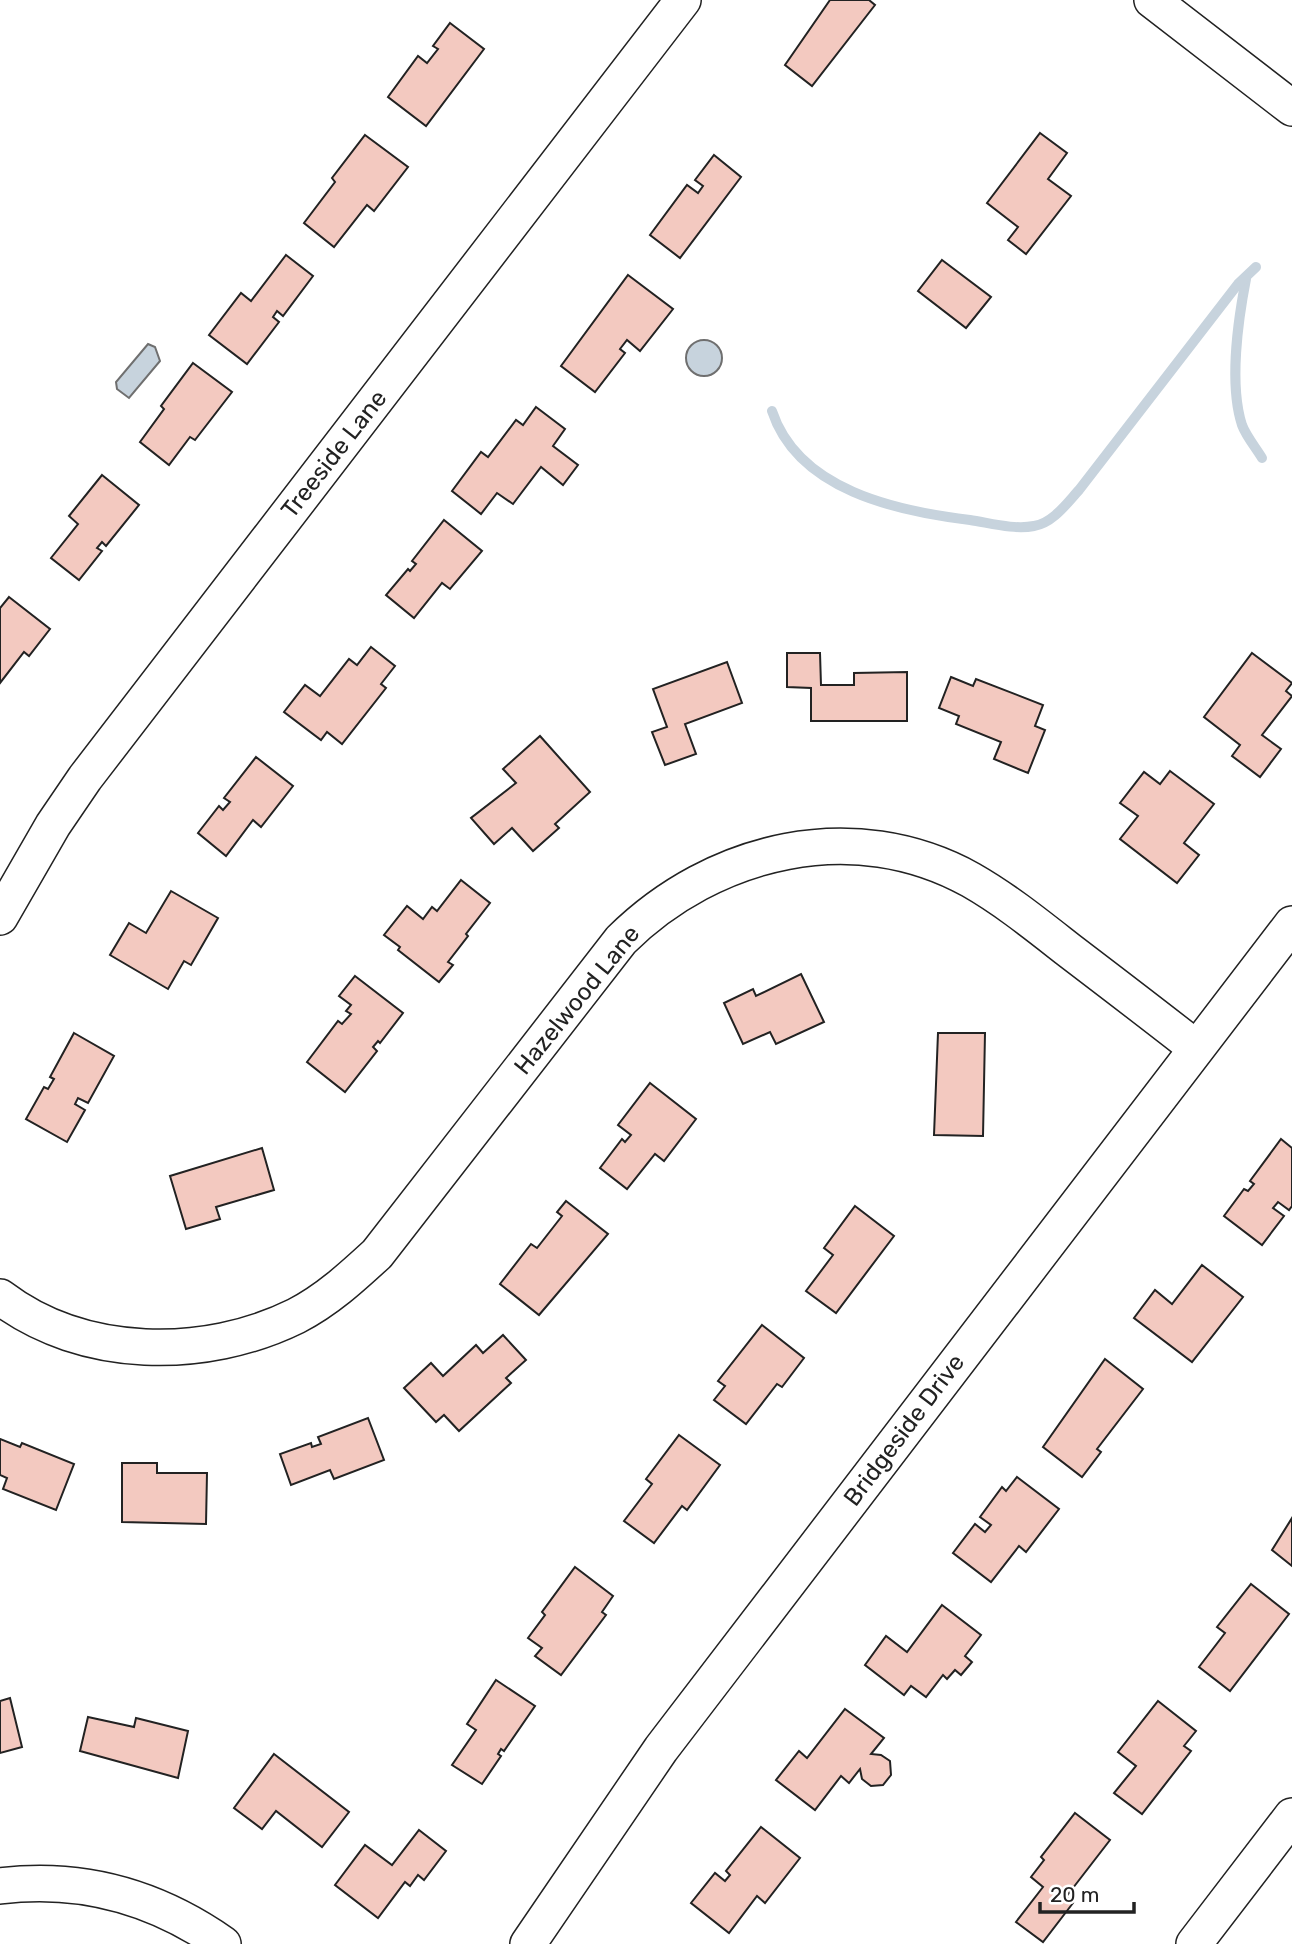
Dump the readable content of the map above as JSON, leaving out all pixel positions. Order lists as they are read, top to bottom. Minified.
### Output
{"streets":{"street":["Treeside Lane","Hazelwood Lane","Bridgeside Drive"]},"crossings":[["Hazelwood Lane","Bridgeside Drive"]],"scale_bar":"20 m"}
